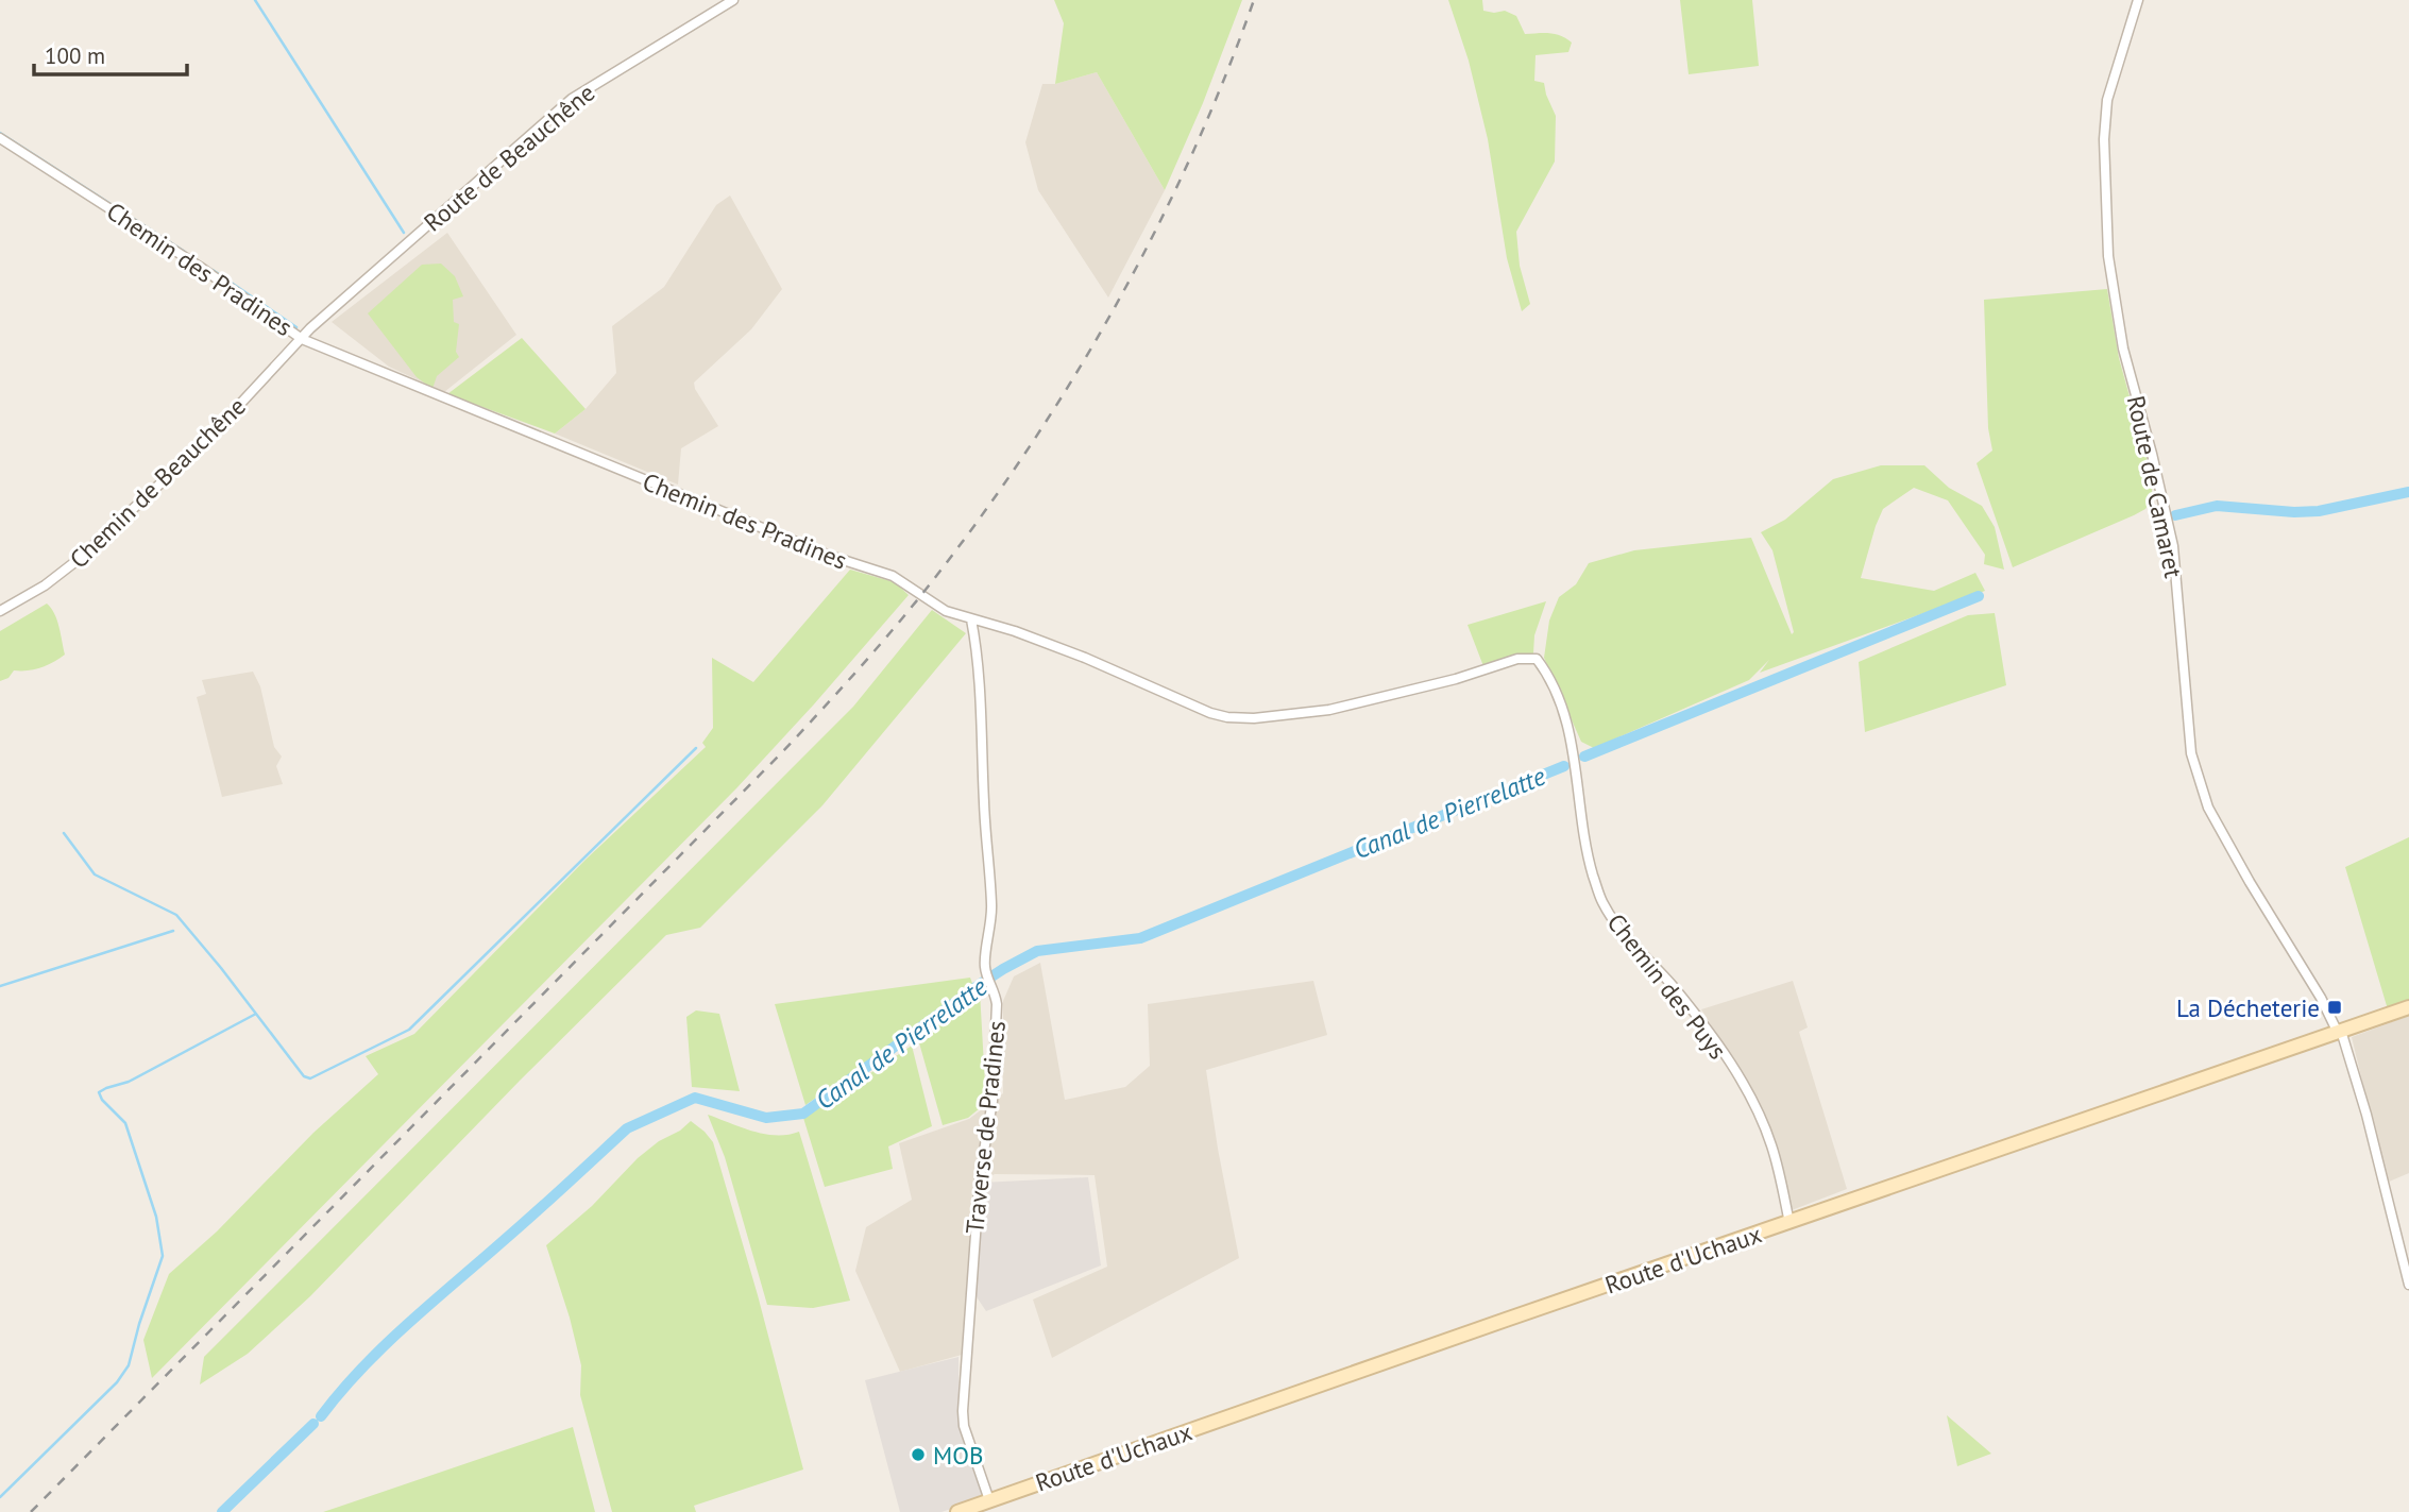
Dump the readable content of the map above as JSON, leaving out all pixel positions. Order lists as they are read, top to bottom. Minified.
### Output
{"streets":{"main road":["Route d'Uchaux"],"street":["Route de Beauchêne","Chemin des Pradines","Chemin de Beauchêne","Route de Camaret","Chemin des Puys","Traverse de Pradines"]},"crossings":[["Route de Beauchêne","Chemin des Pradines"],["Route de Beauchêne","Chemin de Beauchêne"],["Chemin des Pradines","Chemin de Beauchêne"],["Chemin des Pradines","Chemin des Puys"],["Chemin des Pradines","Traverse de Pradines"],["Route de Camaret","Route d'Uchaux"],["Chemin des Puys","Route d'Uchaux"],["Traverse de Pradines","Route d'Uchaux"]],"water":["Canal de Pierrelatte"],"places":{"transit":["La Décheterie"],"other":["MOB"]},"scale_bar":"100 m"}
